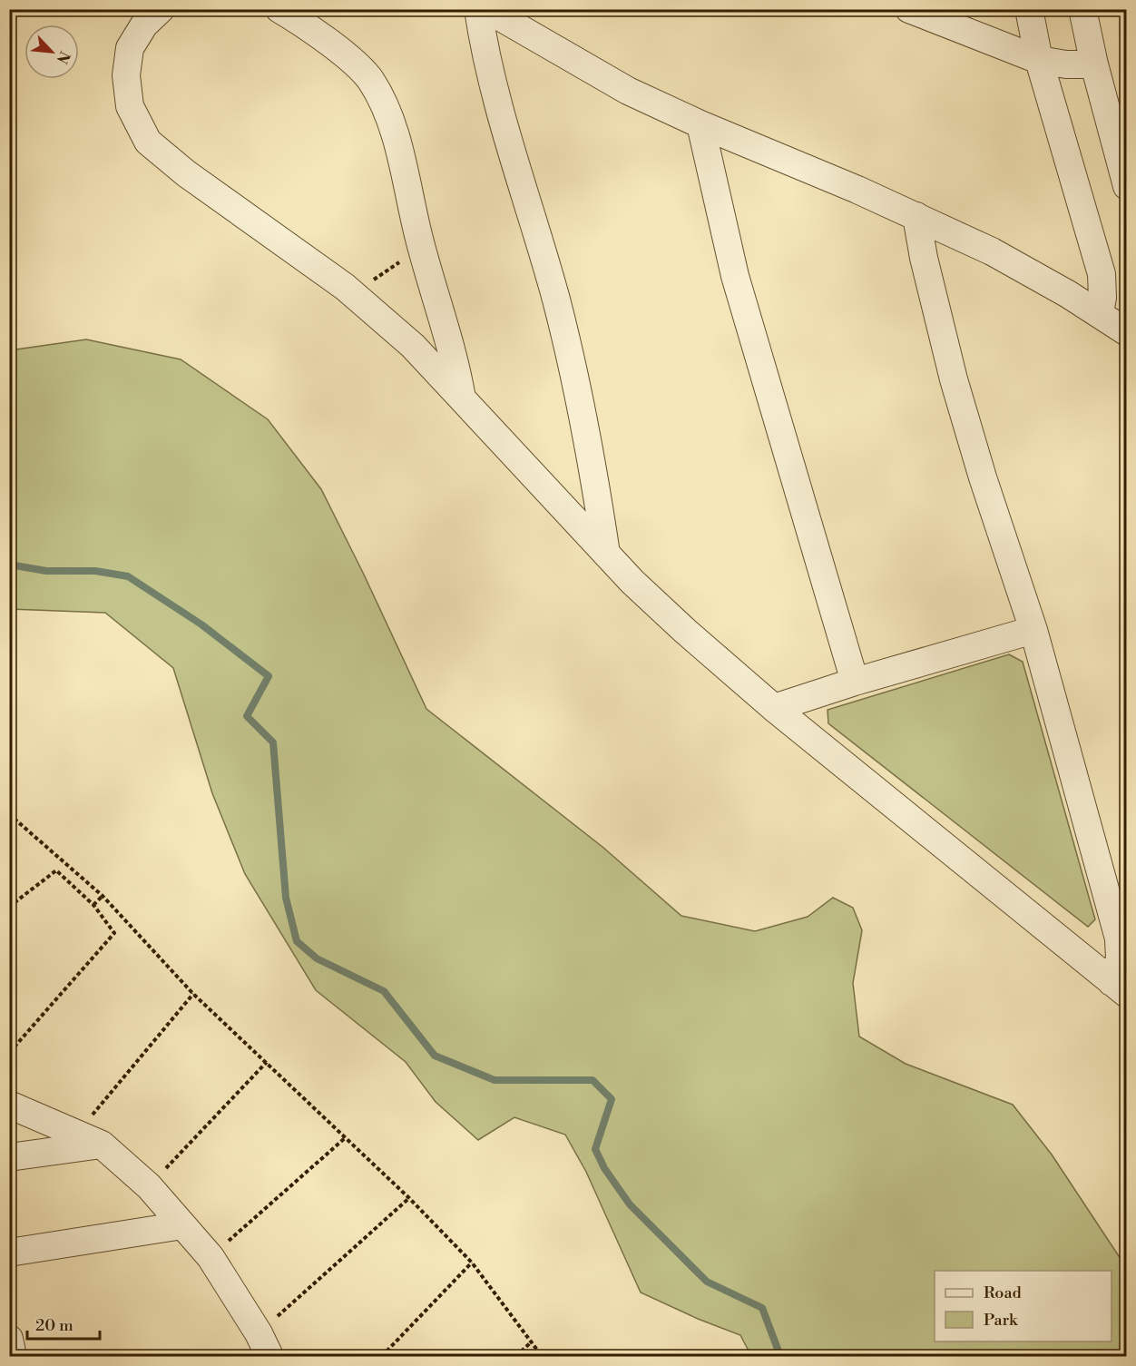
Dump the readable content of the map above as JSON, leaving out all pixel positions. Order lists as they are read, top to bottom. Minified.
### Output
{"legend":["Road","Park"],"scale_bar":"20 m","north":"bottom right"}
